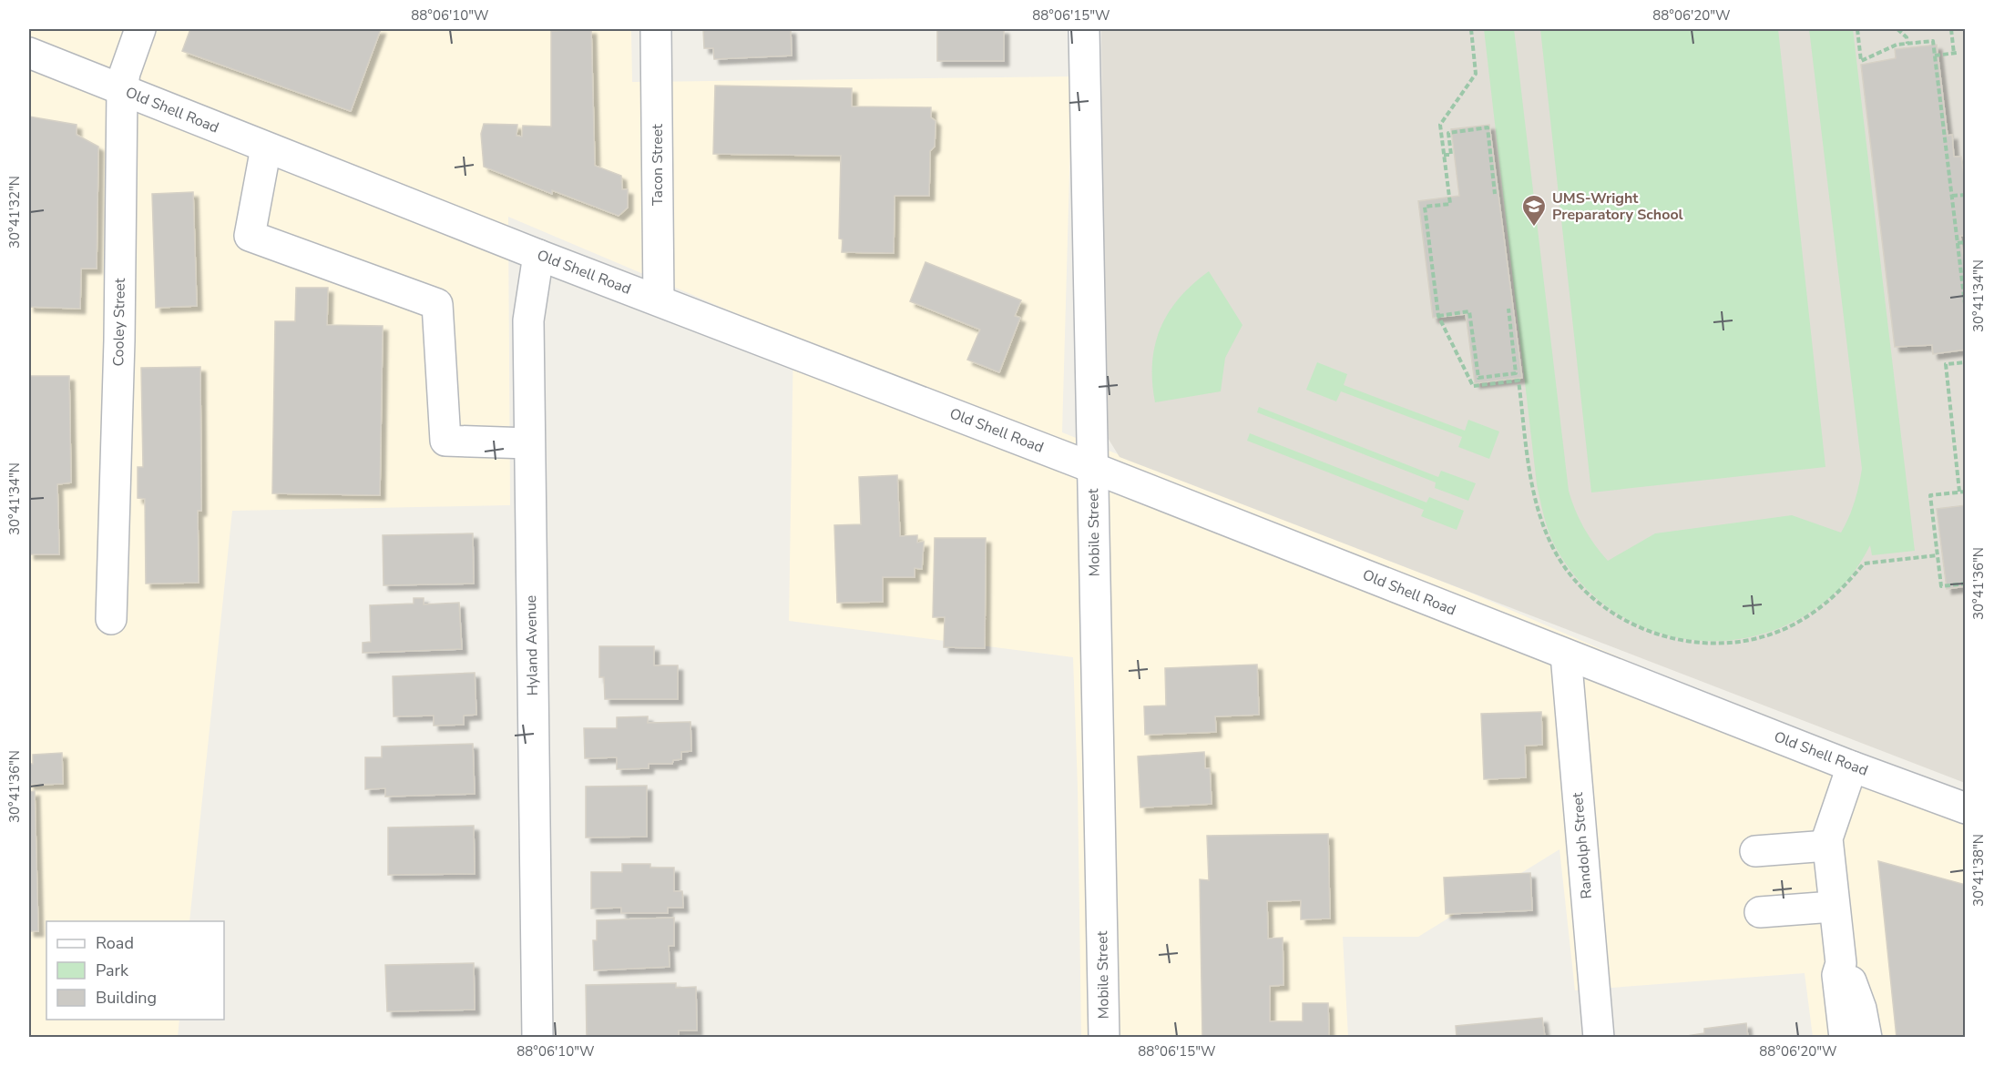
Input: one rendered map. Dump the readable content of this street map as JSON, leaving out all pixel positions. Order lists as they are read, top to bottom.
{
  "streets": {
    "street": [
      "Old Shell Road",
      "Tacon Street",
      "Cooley Street",
      "Mobile Street",
      "Hyland Avenue",
      "Randolph Street"
    ]
  },
  "crossings": [
    ["Old Shell Road", "Tacon Street"],
    ["Old Shell Road", "Cooley Street"],
    ["Old Shell Road", "Mobile Street"],
    ["Old Shell Road", "Hyland Avenue"],
    ["Old Shell Road", "Randolph Street"]
  ],
  "places": {
    "school or university": ["UMS-Wright Preparatory School"]
  },
  "legend": ["Road", "Park", "Building"],
  "coordinates": [
    "88°06'10\"W",
    "88°06'15\"W",
    "88°06'20\"W",
    "30°41'32\"N",
    "30°41'34\"N",
    "30°41'36\"N",
    "30°41'38\"N"
  ]
}
